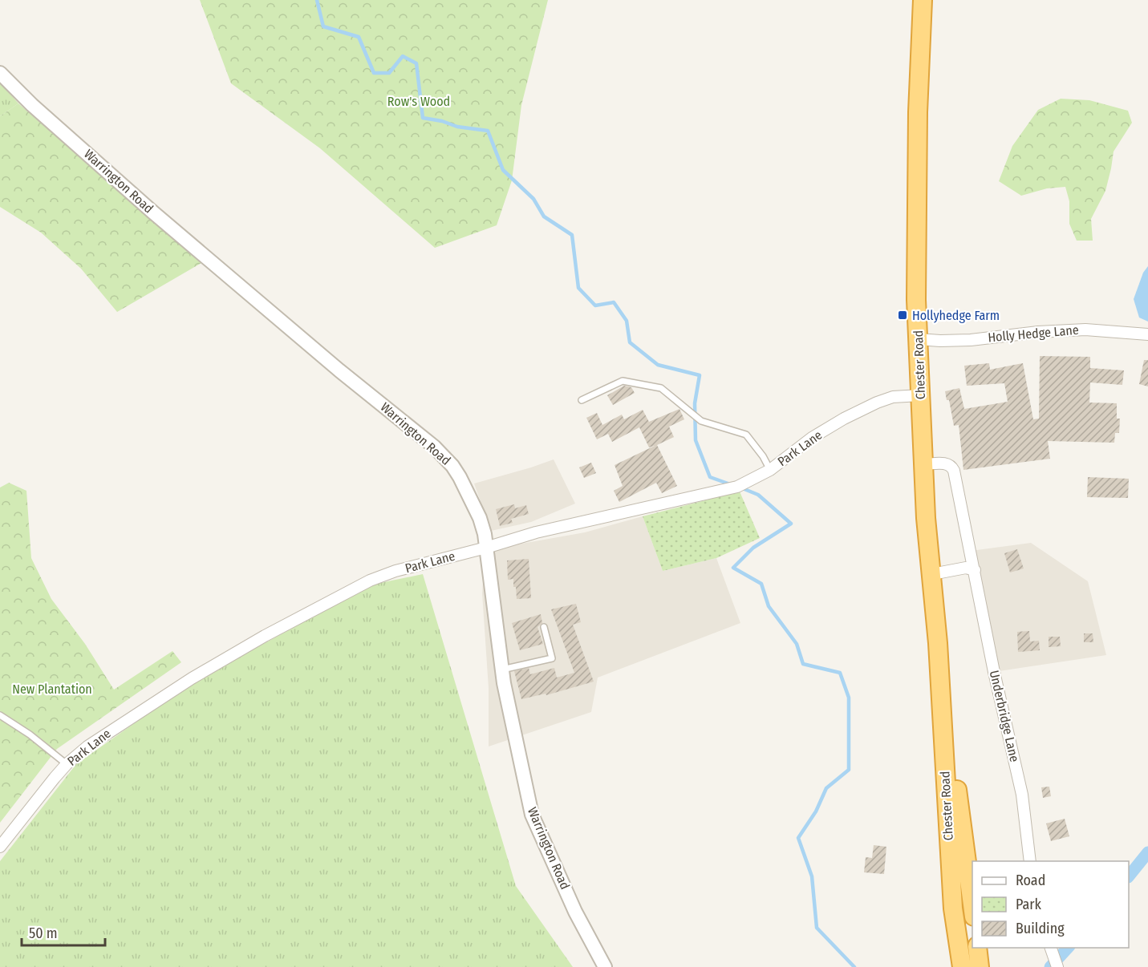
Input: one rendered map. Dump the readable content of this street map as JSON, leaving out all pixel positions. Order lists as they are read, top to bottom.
{
  "streets": {
    "highway": ["Chester Road"],
    "street": [
      "Warrington Road",
      "Holly Hedge Lane",
      "Park Lane",
      "Underbridge Lane"
    ]
  },
  "crossings": [
    ["Warrington Road", "Park Lane"],
    ["Holly Hedge Lane", "Chester Road"],
    ["Chester Road", "Park Lane"],
    ["Chester Road", "Underbridge Lane"]
  ],
  "parks": ["Row's Wood", "New Plantation"],
  "places": {
    "transit": ["Hollyhedge Farm"]
  },
  "legend": ["Road", "Park", "Building"],
  "scale_bar": "50 m"
}
